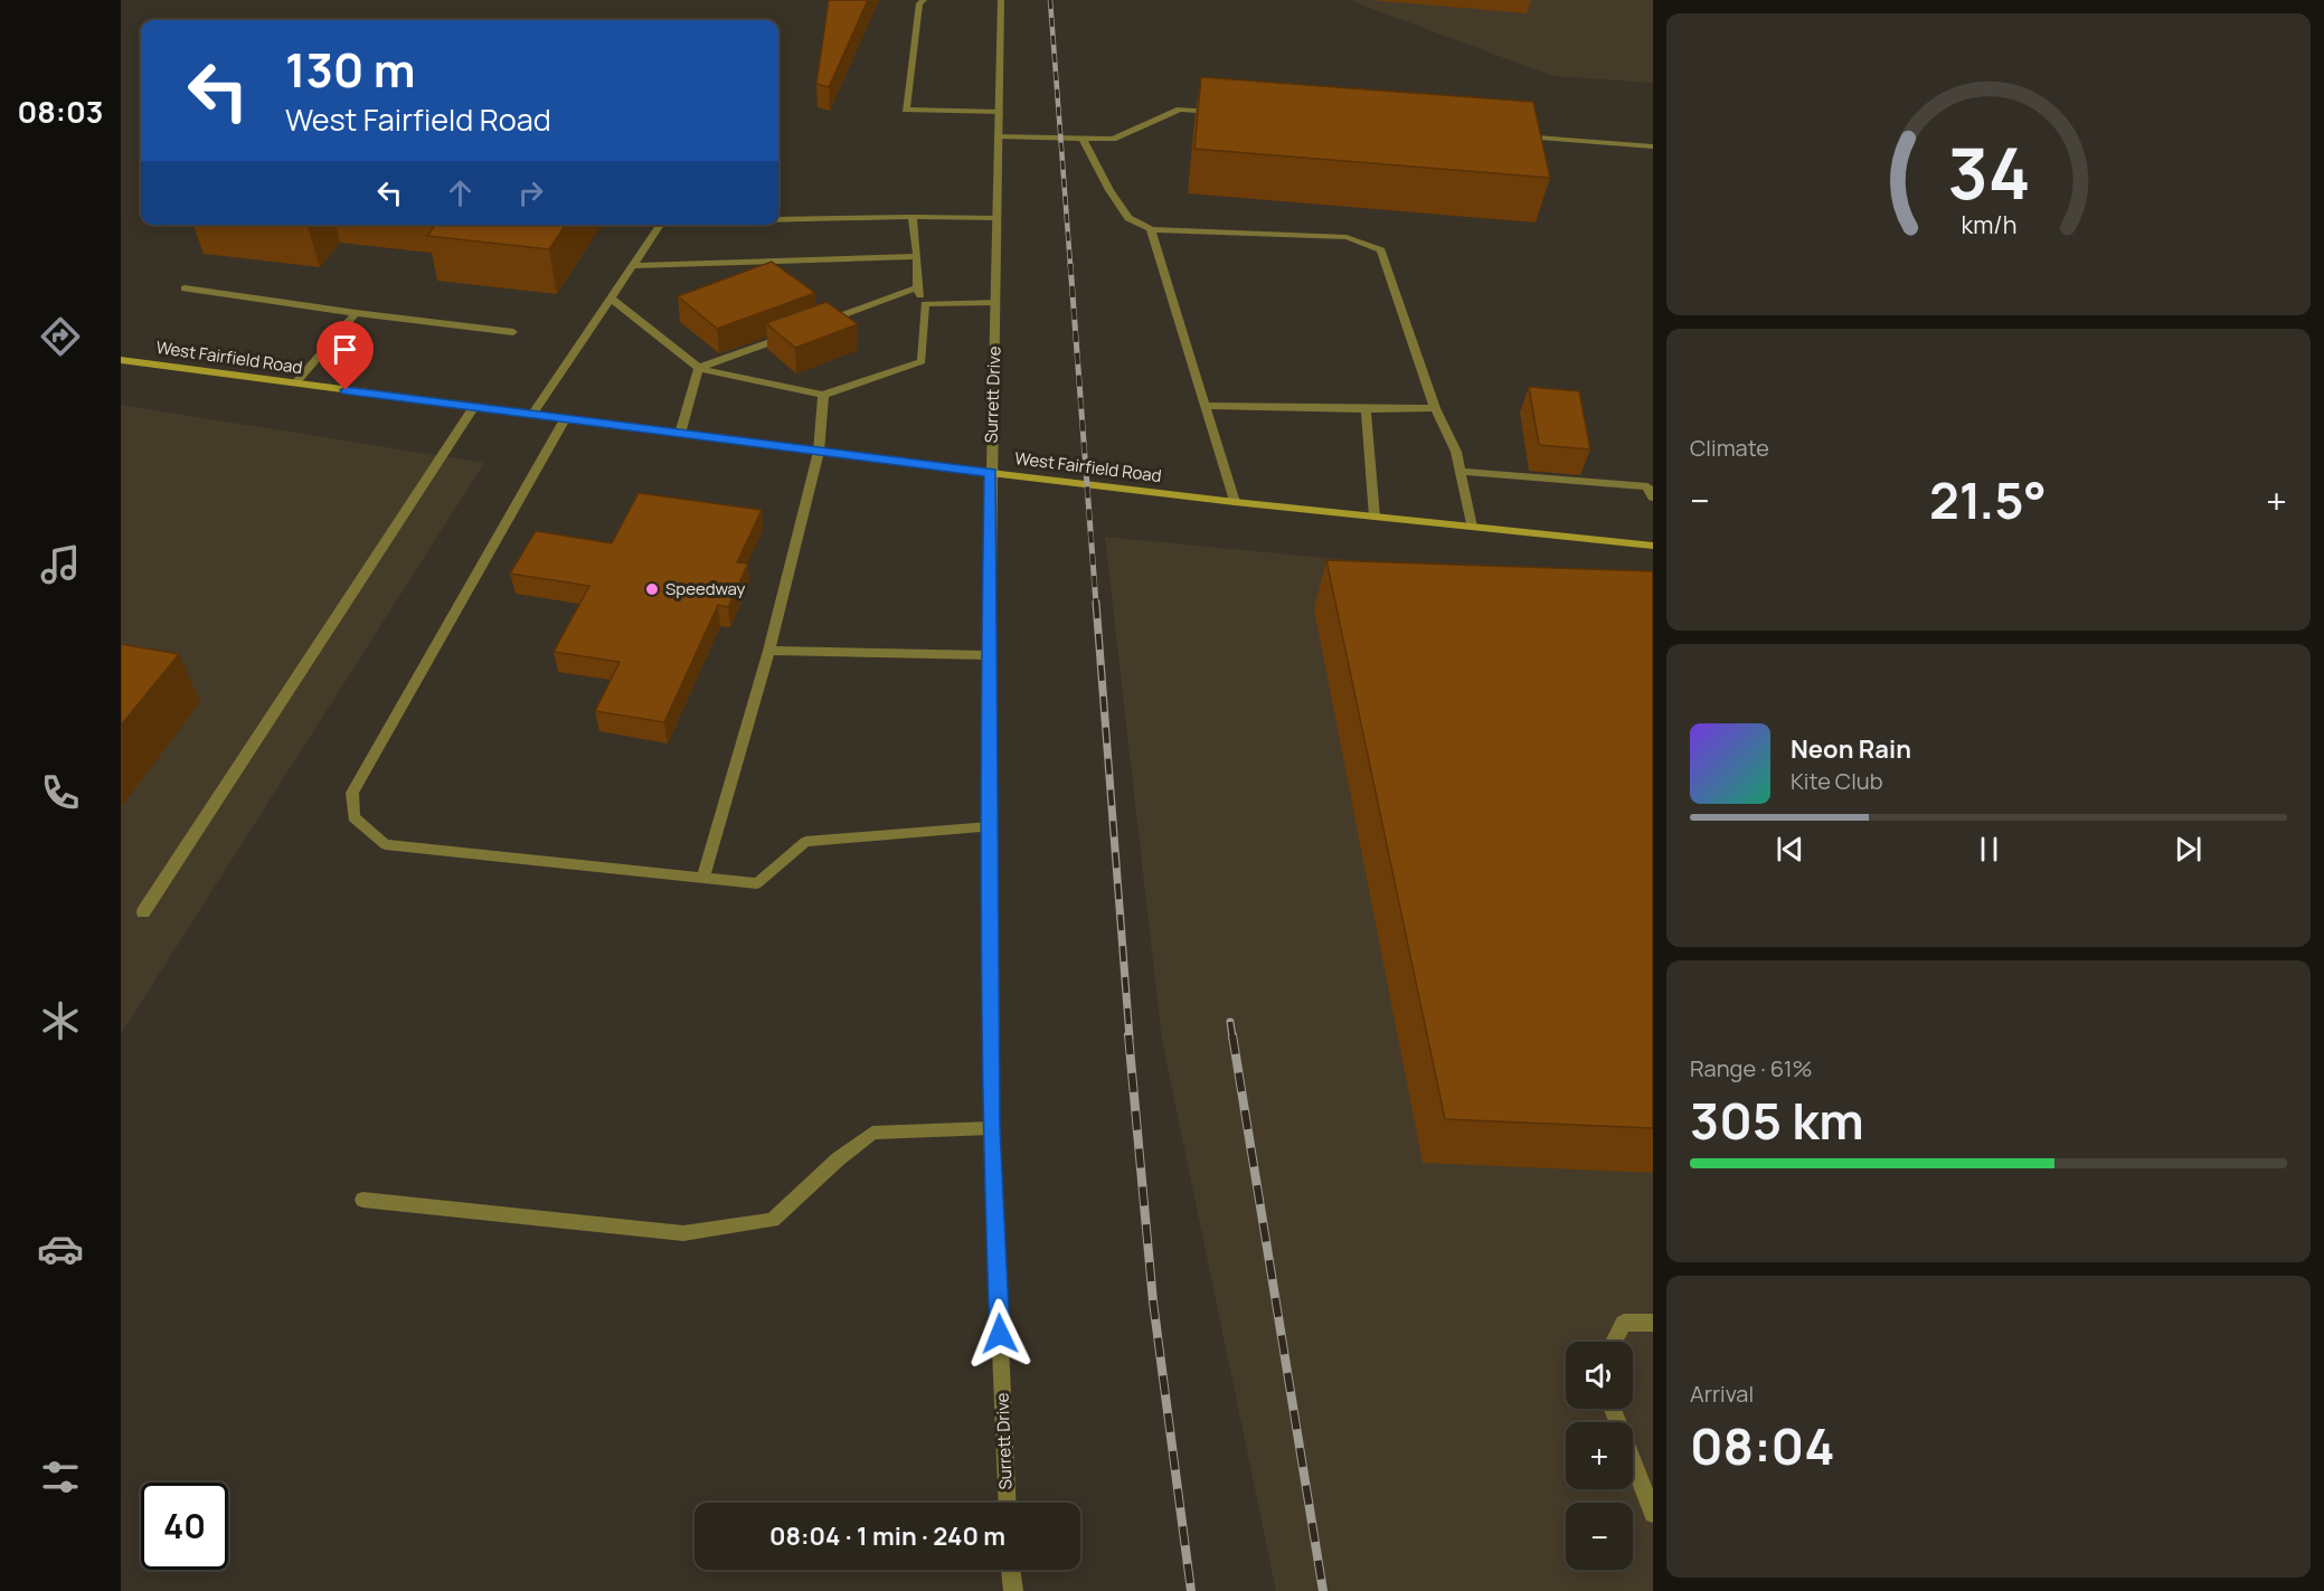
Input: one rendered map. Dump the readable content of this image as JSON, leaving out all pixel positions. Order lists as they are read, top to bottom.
{
  "streets": {
    "main road": ["West Fairfield Road"],
    "street": ["Surrett Drive"]
  },
  "crossings": [
    ["West Fairfield Road", "Surrett Drive"]
  ],
  "places": ["Speedway"],
  "page": {
    "tabs": "08:03",
    "turn": ["130 m", "West Fairfield Road"],
    "tile": [
      "Climate",
      ["Range · 61%", "305 km"],
      ["Arrival", "08:04"]
    ],
    "heat": ["−", "21.5°", "+"],
    "song": ["Neon Rain", "Kite Club"],
    "map_buttons": ["+", "−"],
    "limit": "40",
    "trip": "08:04 · 1 min · 240 m",
    "gauge": ["34", "km/h"]
  }
}
